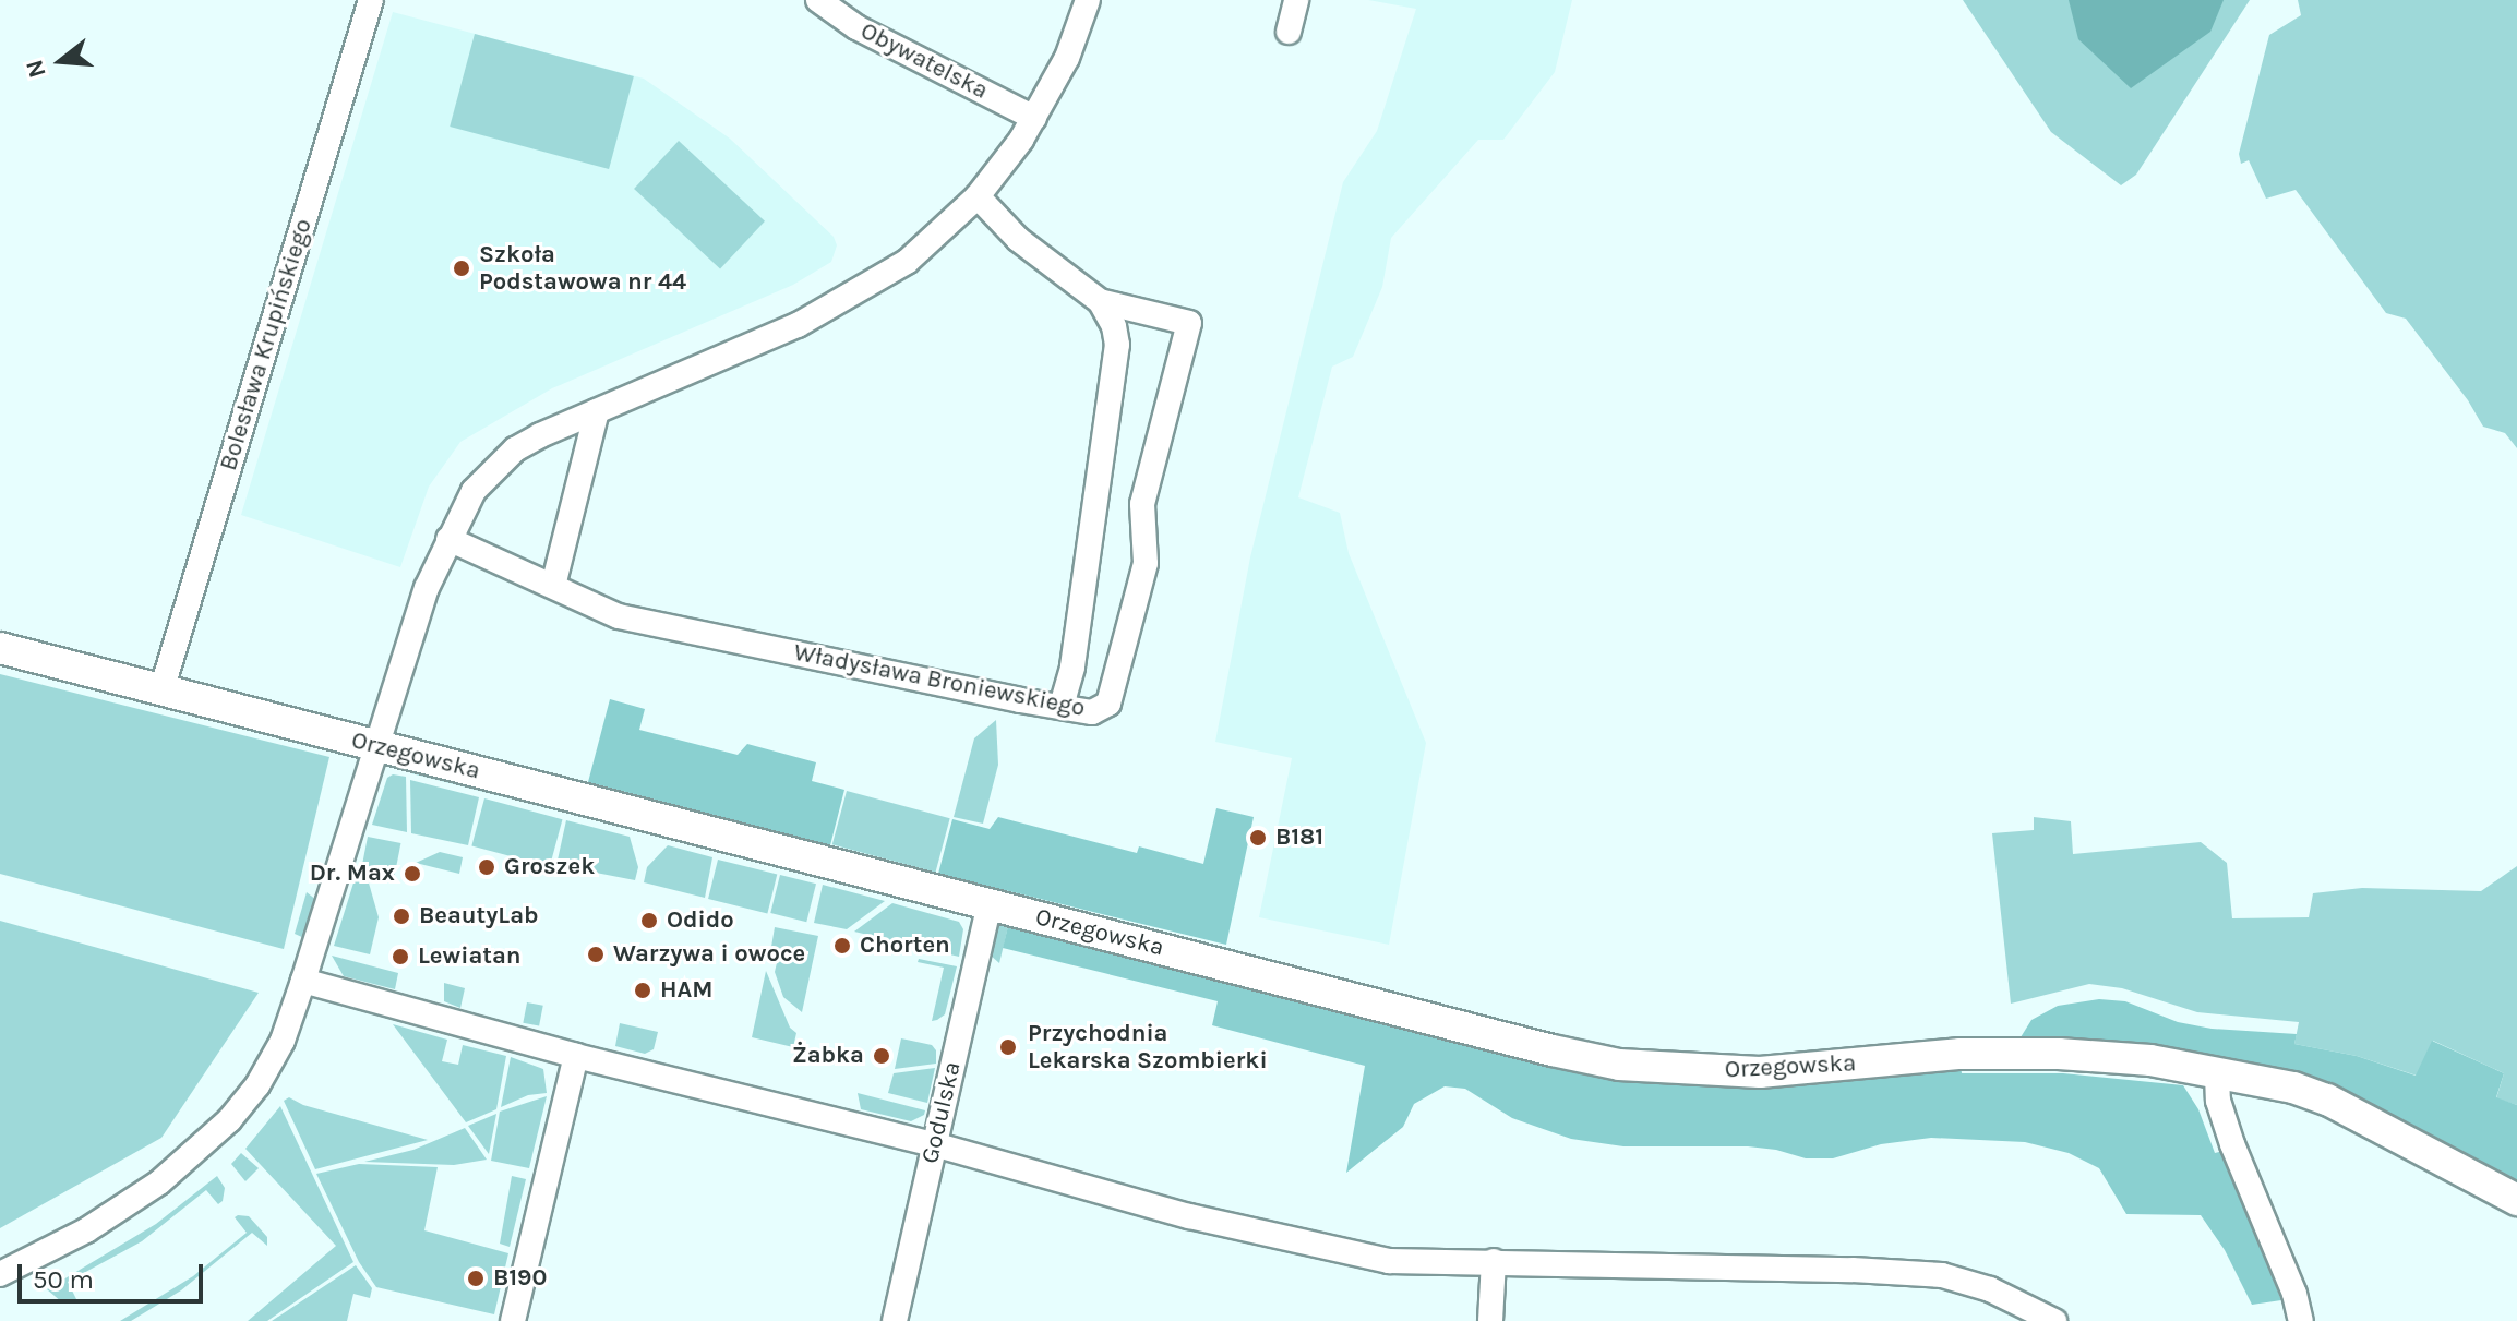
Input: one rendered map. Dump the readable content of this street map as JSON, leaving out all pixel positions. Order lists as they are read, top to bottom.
{
  "streets": {
    "street": [
      "Obywatelska",
      "Bolesława Krupińskiego",
      "Władysława Broniewskiego",
      "Orzegowska",
      "Godulska"
    ]
  },
  "crossings": [
    ["Bolesława Krupińskiego", "Orzegowska"],
    ["Orzegowska", "Godulska"]
  ],
  "places": [
    "Szkoła Podstawowa nr 44",
    "B181",
    "Groszek",
    "Dr. Max",
    "BeautyLab",
    "Odido",
    "Chorten",
    "Warzywa i owoce",
    "Lewiatan",
    "HAM",
    "Przychodnia Lekarska Szombierki",
    "Żabka",
    "B190"
  ],
  "scale_bar": "50 m",
  "north": "left"
}
